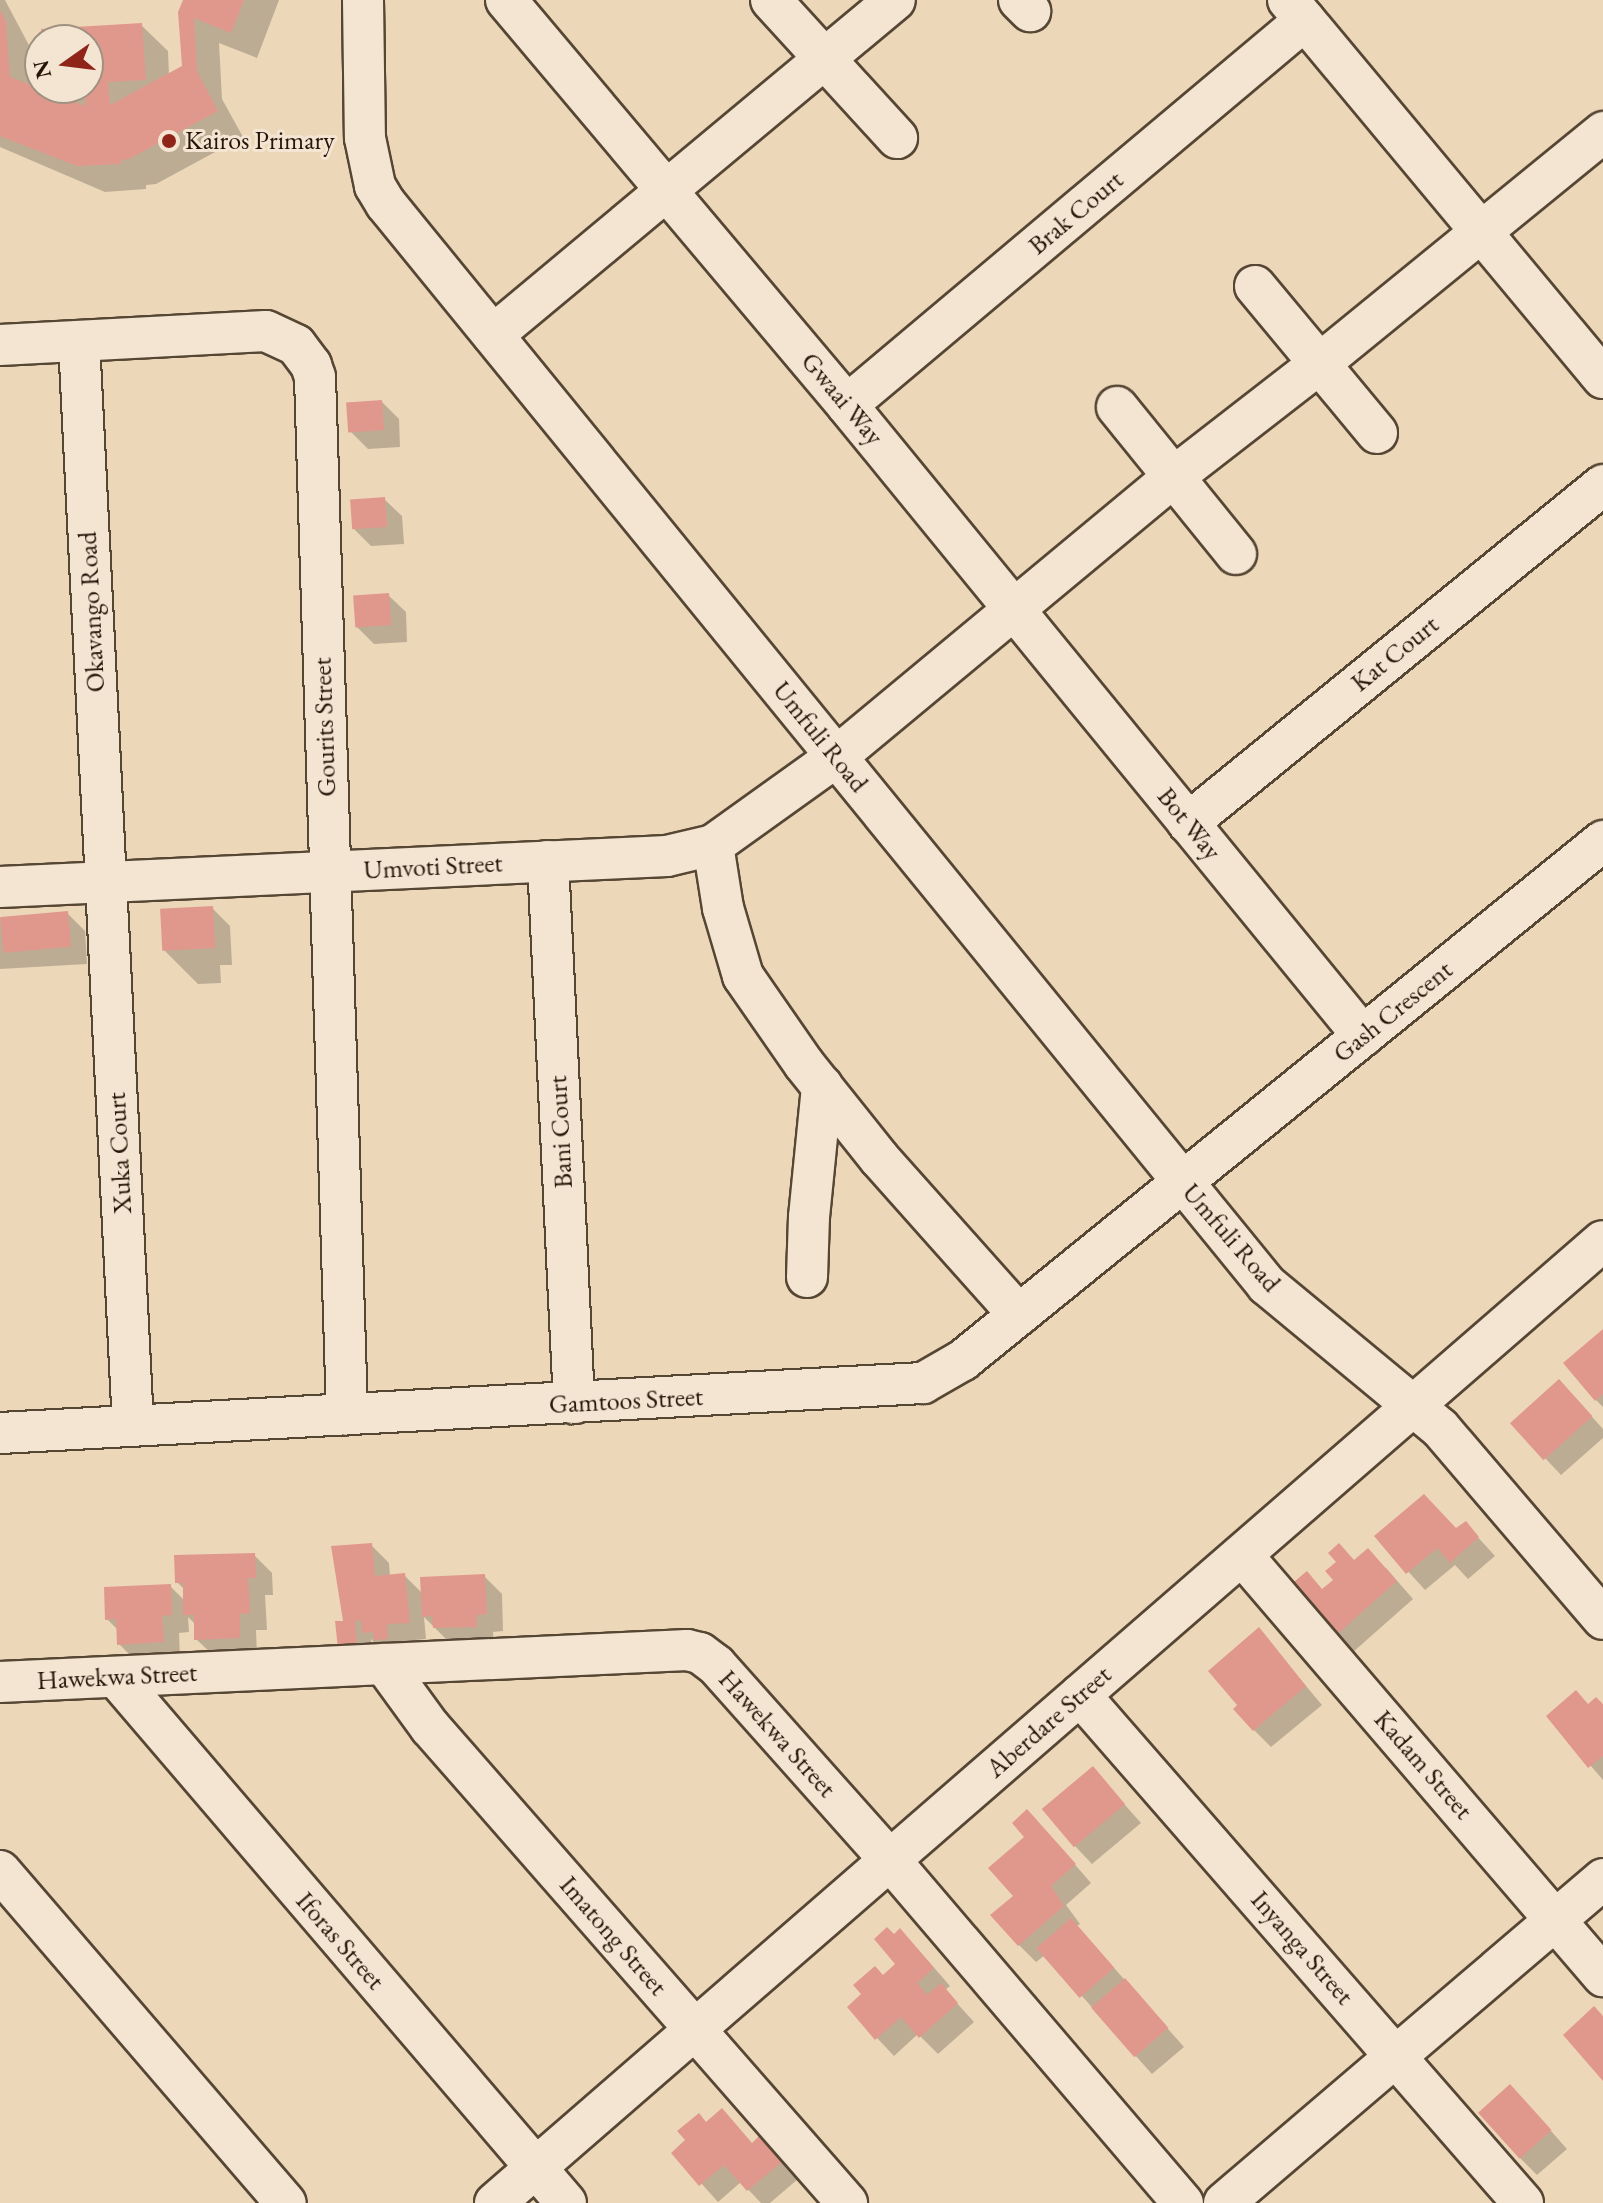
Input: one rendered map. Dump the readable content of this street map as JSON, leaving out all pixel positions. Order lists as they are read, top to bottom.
{
  "streets": {
    "street": [
      "Brak Court",
      "Gwaai Way",
      "Okavango Road",
      "Kat Court",
      "Gourits Street",
      "Umfuli Road",
      "Bot Way",
      "Umvoti Street",
      "Gash Crescent",
      "Bani Court",
      "Xuka Court",
      "Gamtoos Street",
      "Hawekwa Street",
      "Aberdare Street",
      "Kadam Street",
      "Imatong Street",
      "Iforas Street",
      "Inyanga Street"
    ]
  },
  "crossings": [
    ["Brak Court", "Gwaai Way"],
    ["Gwaai Way", "Bot Way"],
    ["Okavango Road", "Gourits Street"],
    ["Okavango Road", "Umvoti Street"],
    ["Okavango Road", "Xuka Court"],
    ["Kat Court", "Bot Way"],
    ["Gourits Street", "Umvoti Street"],
    ["Gourits Street", "Gamtoos Street"],
    ["Umfuli Road", "Umvoti Street"],
    ["Umfuli Road", "Gash Crescent"],
    ["Umfuli Road", "Gamtoos Street"],
    ["Umfuli Road", "Aberdare Street"],
    ["Bot Way", "Gash Crescent"],
    ["Umvoti Street", "Bani Court"],
    ["Umvoti Street", "Xuka Court"],
    ["Gash Crescent", "Gamtoos Street"],
    ["Bani Court", "Gamtoos Street"],
    ["Xuka Court", "Gamtoos Street"],
    ["Hawekwa Street", "Aberdare Street"],
    ["Hawekwa Street", "Imatong Street"],
    ["Hawekwa Street", "Iforas Street"],
    ["Aberdare Street", "Kadam Street"],
    ["Aberdare Street", "Imatong Street"],
    ["Aberdare Street", "Iforas Street"],
    ["Aberdare Street", "Inyanga Street"]
  ],
  "places": ["Kairos Primary"],
  "north": "left"
}
